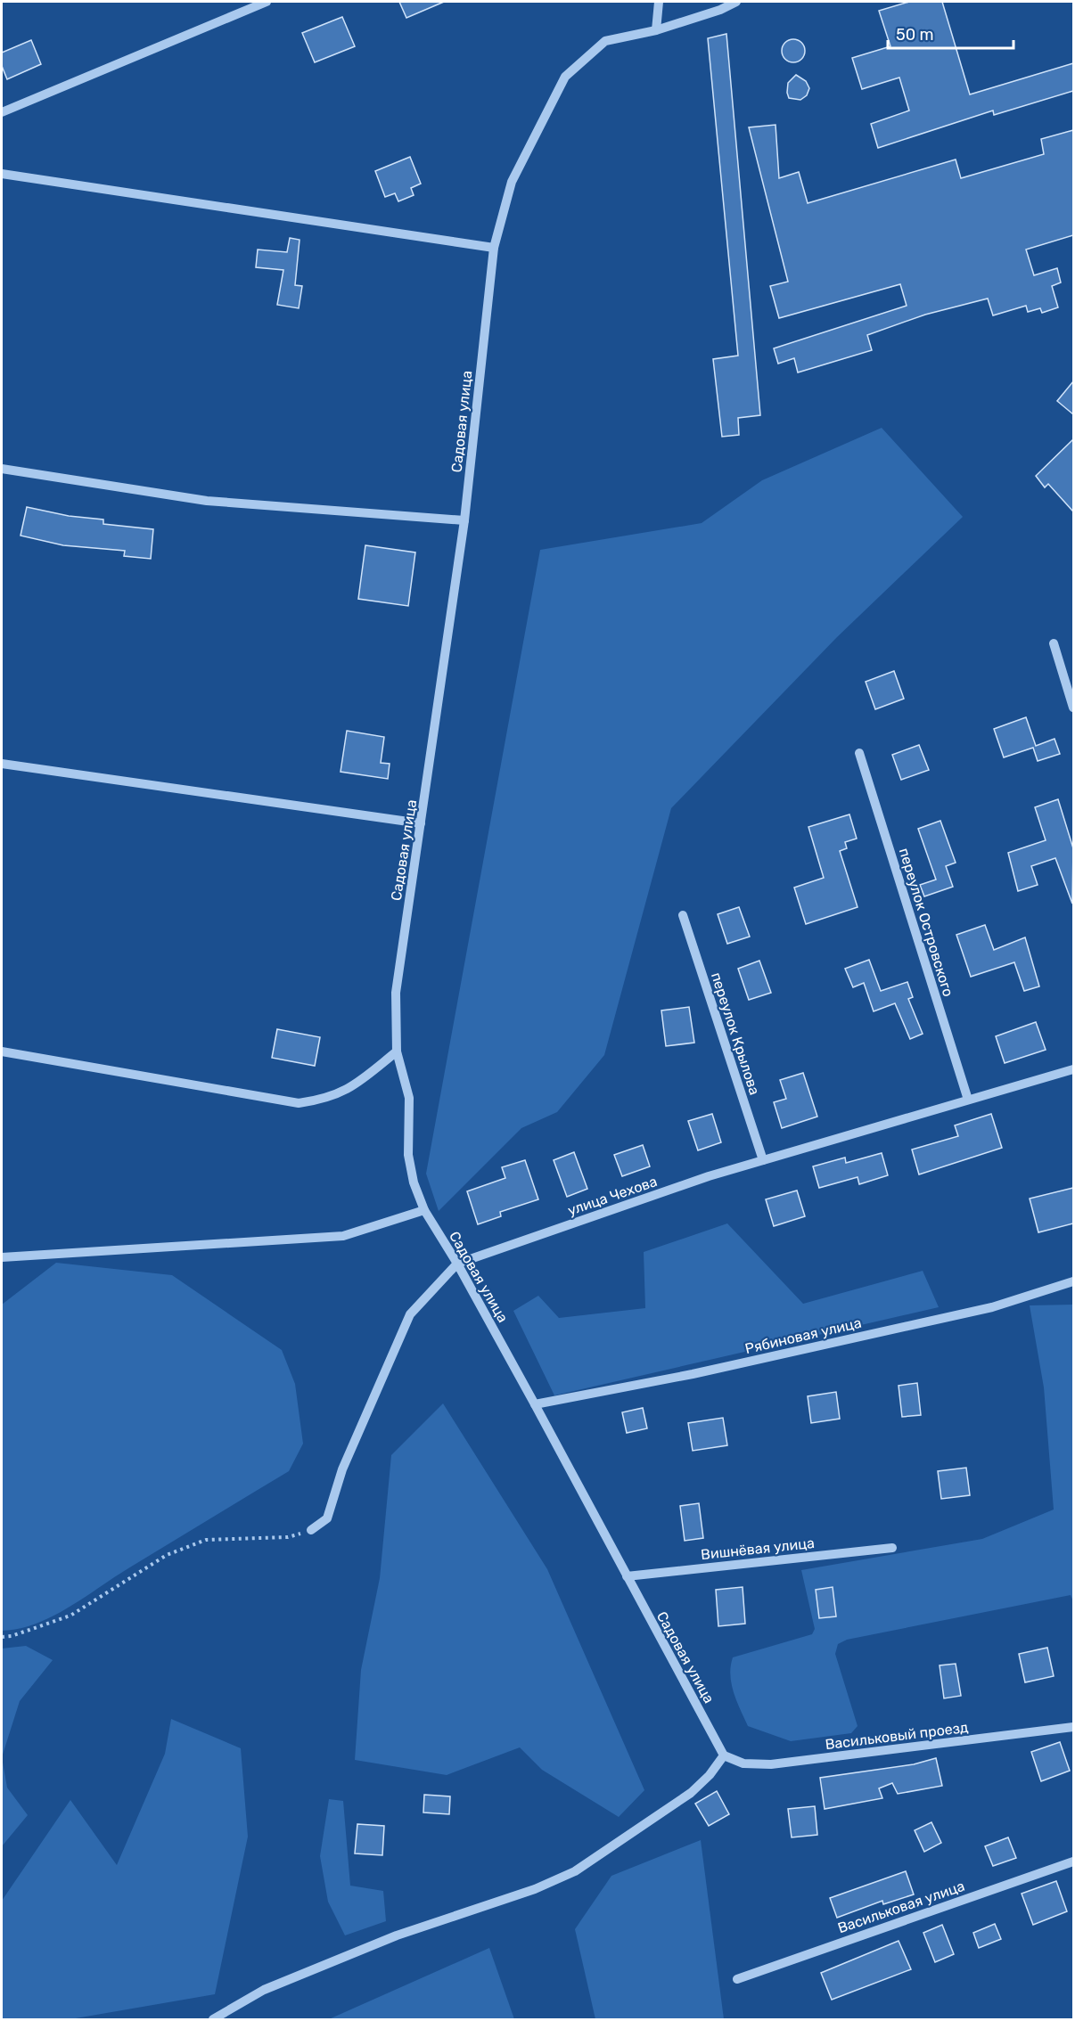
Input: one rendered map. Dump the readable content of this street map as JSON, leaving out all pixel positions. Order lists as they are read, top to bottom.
{
  "streets": {
    "street": [
      "Садовая улица",
      "переулок Островского",
      "переулок Крылова",
      "улица Чехова",
      "Рябиновая улица",
      "Вишнёвая улица",
      "Васильковый проезд",
      "Васильковая улица"
    ]
  },
  "crossings": [
    ["Садовая улица", "улица Чехова"],
    ["Садовая улица", "Рябиновая улица"],
    ["Садовая улица", "Вишнёвая улица"],
    ["Садовая улица", "Васильковый проезд"],
    ["переулок Островского", "улица Чехова"],
    ["переулок Крылова", "улица Чехова"]
  ],
  "scale_bar": "50 m"
}
